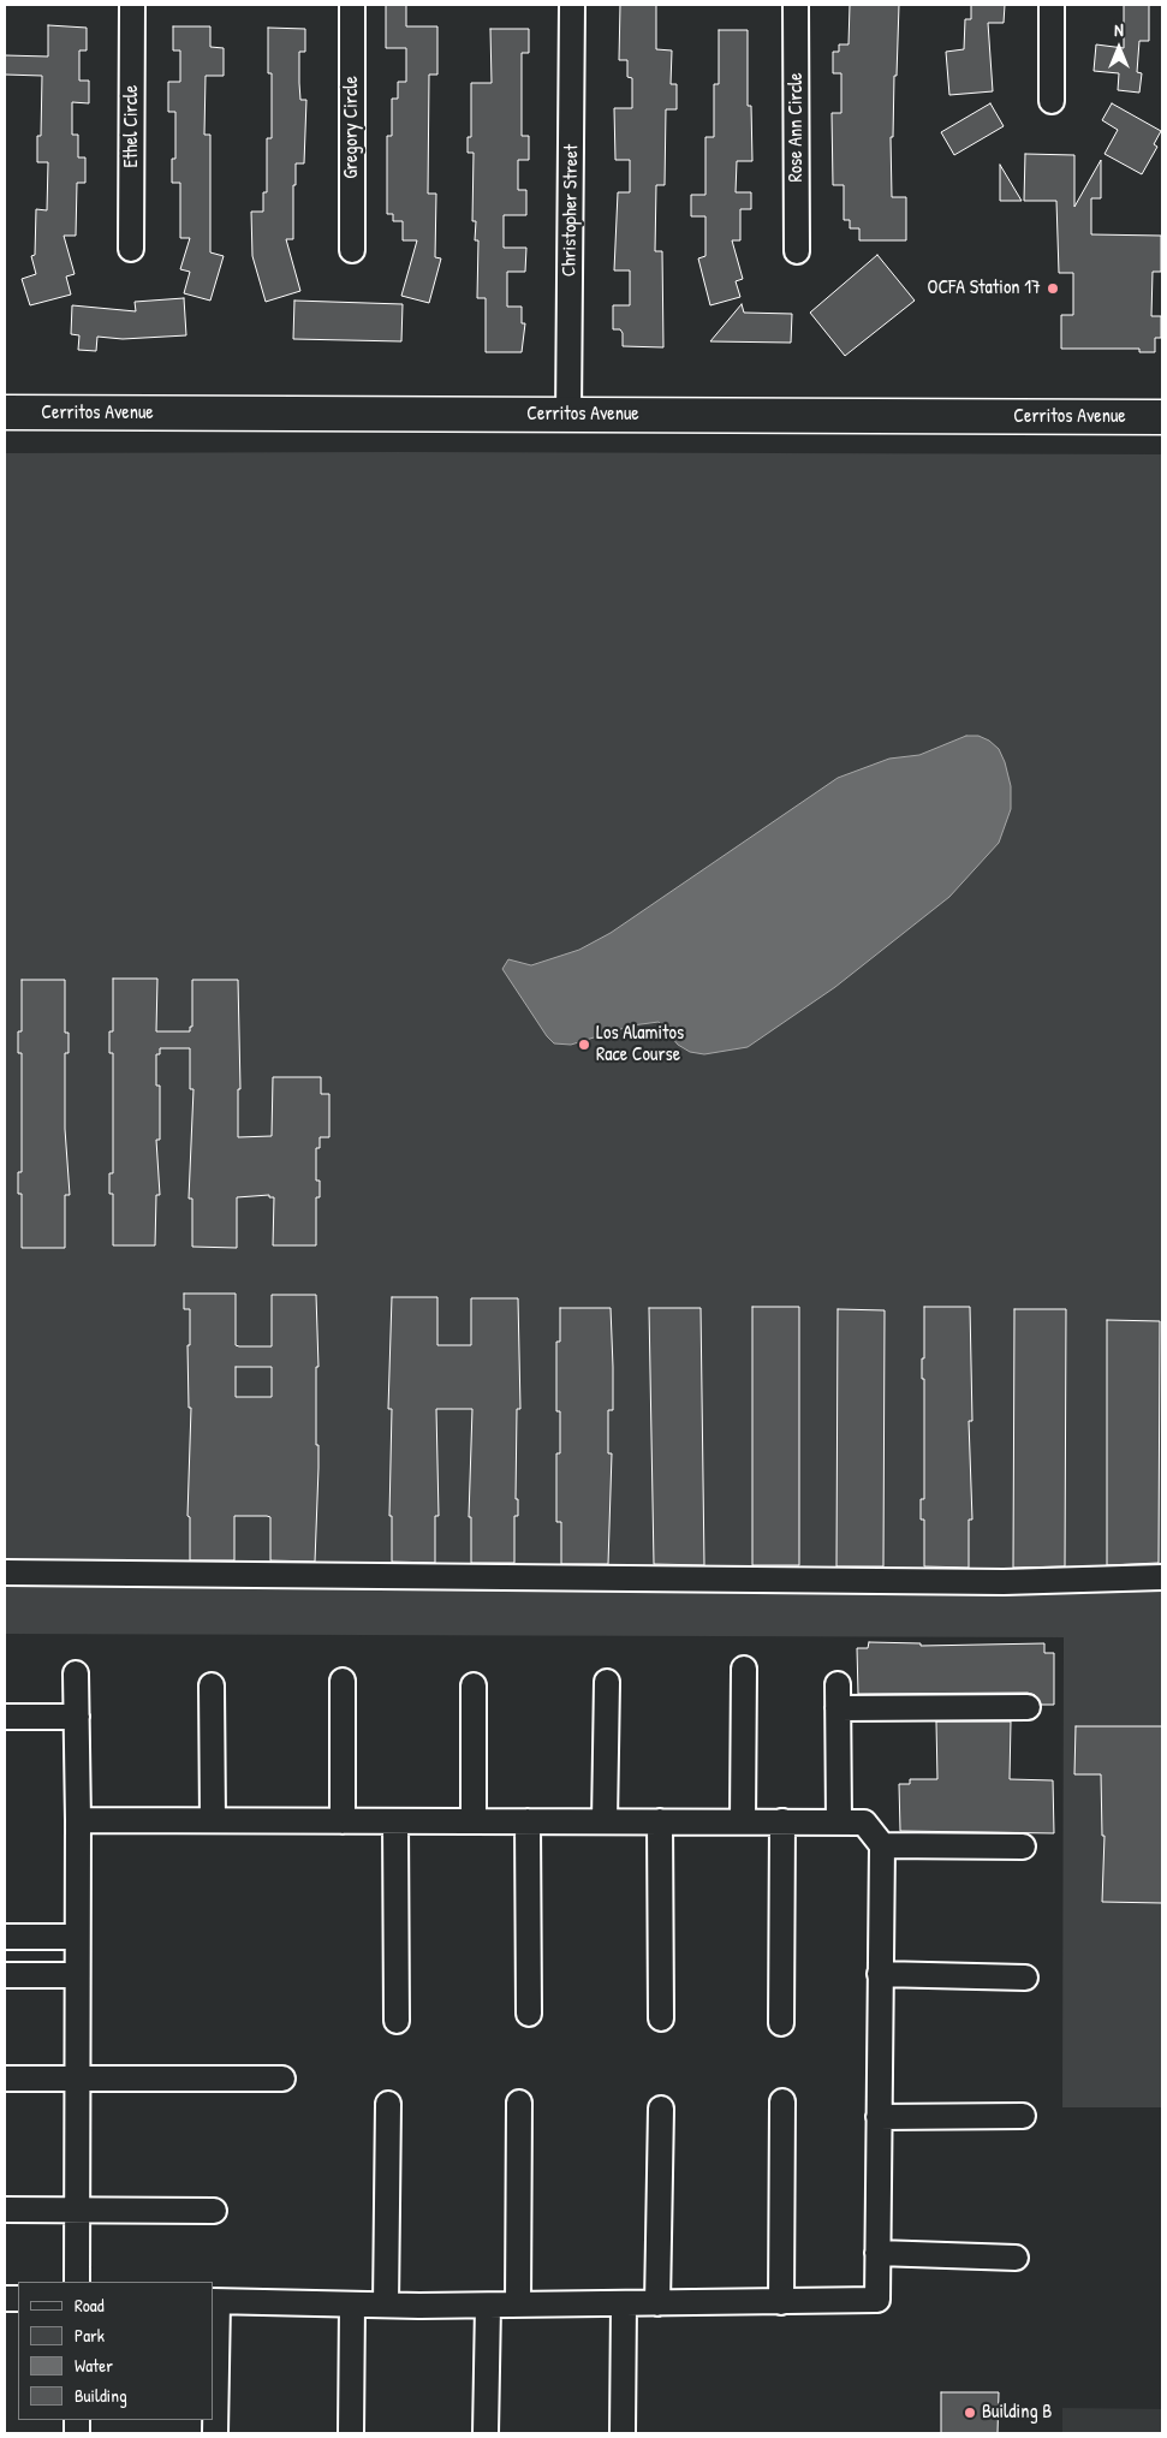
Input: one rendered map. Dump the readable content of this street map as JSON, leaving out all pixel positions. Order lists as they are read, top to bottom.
{
  "streets": {
    "main road": ["Cerritos Avenue"],
    "street": [
      "Ethel Circle",
      "Gregory Circle",
      "Rose Ann Circle",
      "Christopher Street"
    ]
  },
  "crossings": [
    ["Christopher Street", "Cerritos Avenue"]
  ],
  "places": ["OCFA Station 17", "Los Alamitos Race Course", "Building B"],
  "legend": [
    "Road",
    "Park",
    "Water",
    "Building"
  ],
  "north": "top"
}
